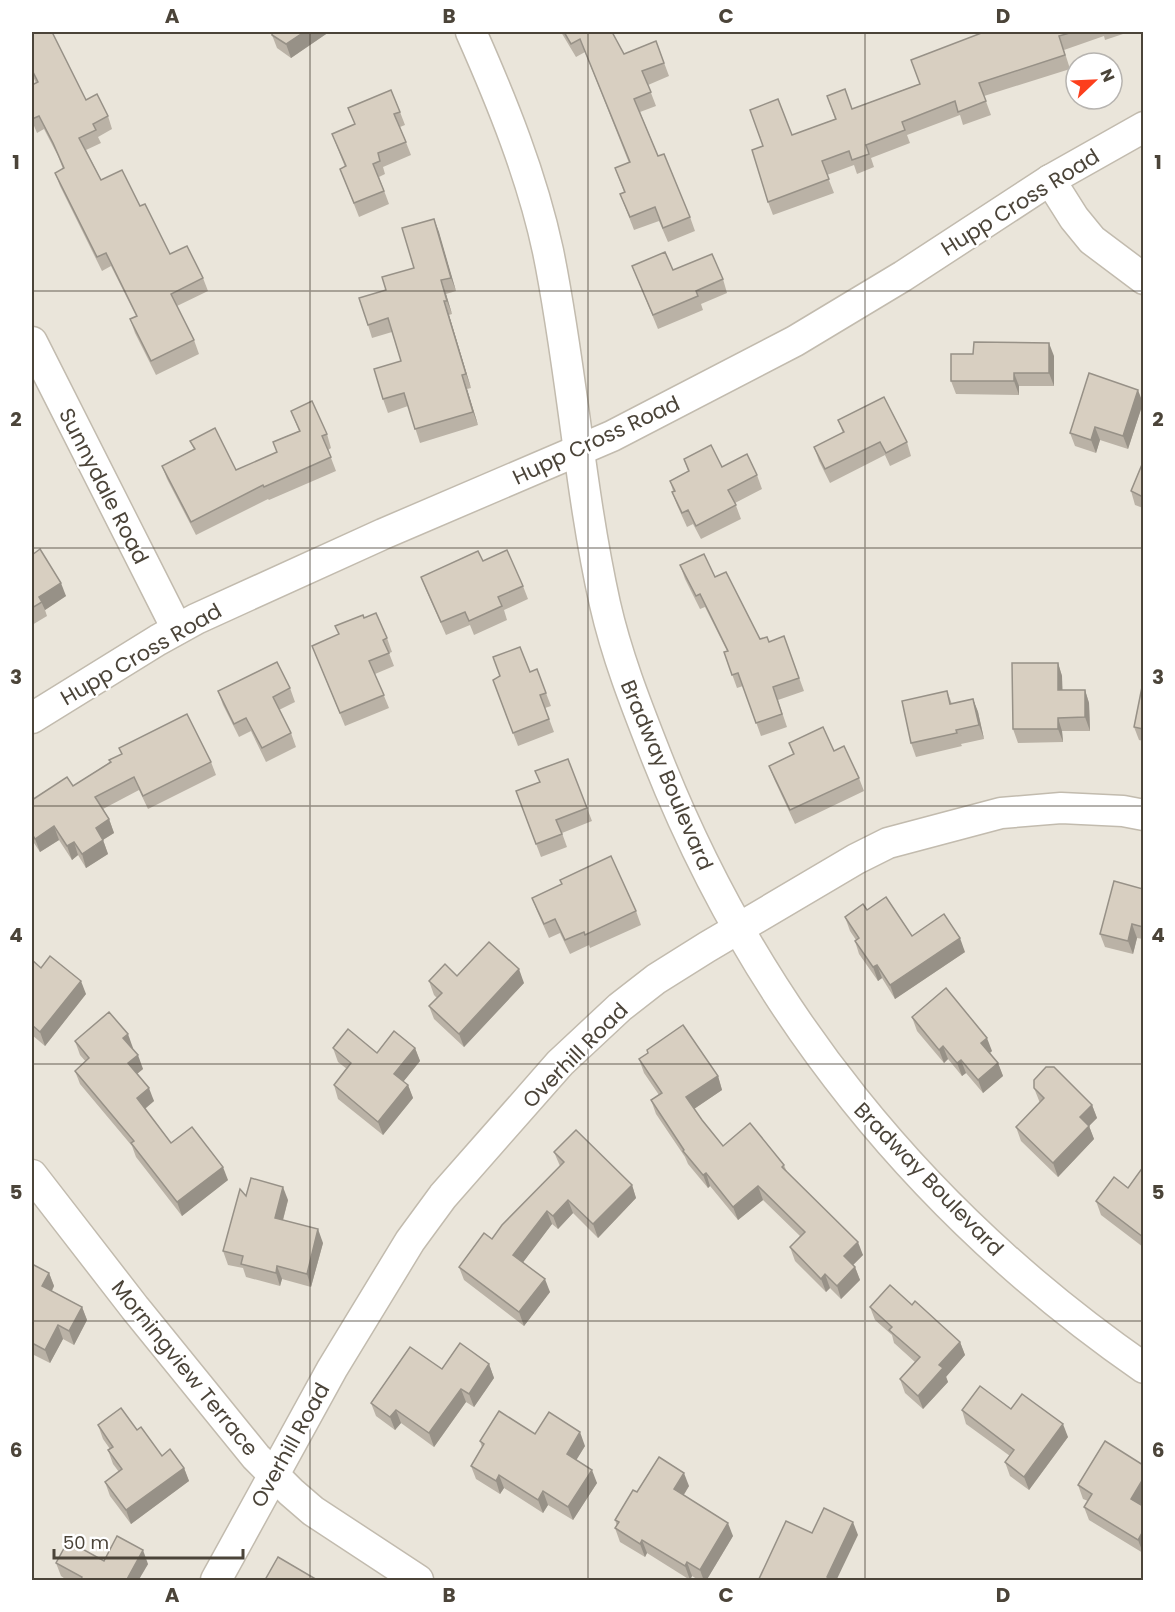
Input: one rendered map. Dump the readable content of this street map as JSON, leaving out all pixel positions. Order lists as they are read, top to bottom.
{
  "streets": {
    "street": [
      "Hupp Cross Road",
      "Sunnydale Road",
      "Bradway Boulevard",
      "Overhill Road",
      "Morningview Terrace"
    ]
  },
  "crossings": [
    ["Hupp Cross Road", "Sunnydale Road"],
    ["Hupp Cross Road", "Bradway Boulevard"],
    ["Bradway Boulevard", "Overhill Road"],
    ["Overhill Road", "Morningview Terrace"]
  ],
  "scale_bar": "50 m",
  "north": "top right",
  "grid": {
    "columns": [
      "A",
      "B",
      "C",
      "D"
    ],
    "rows": [
      "1",
      "2",
      "3",
      "4",
      "5",
      "6"
    ]
  }
}
